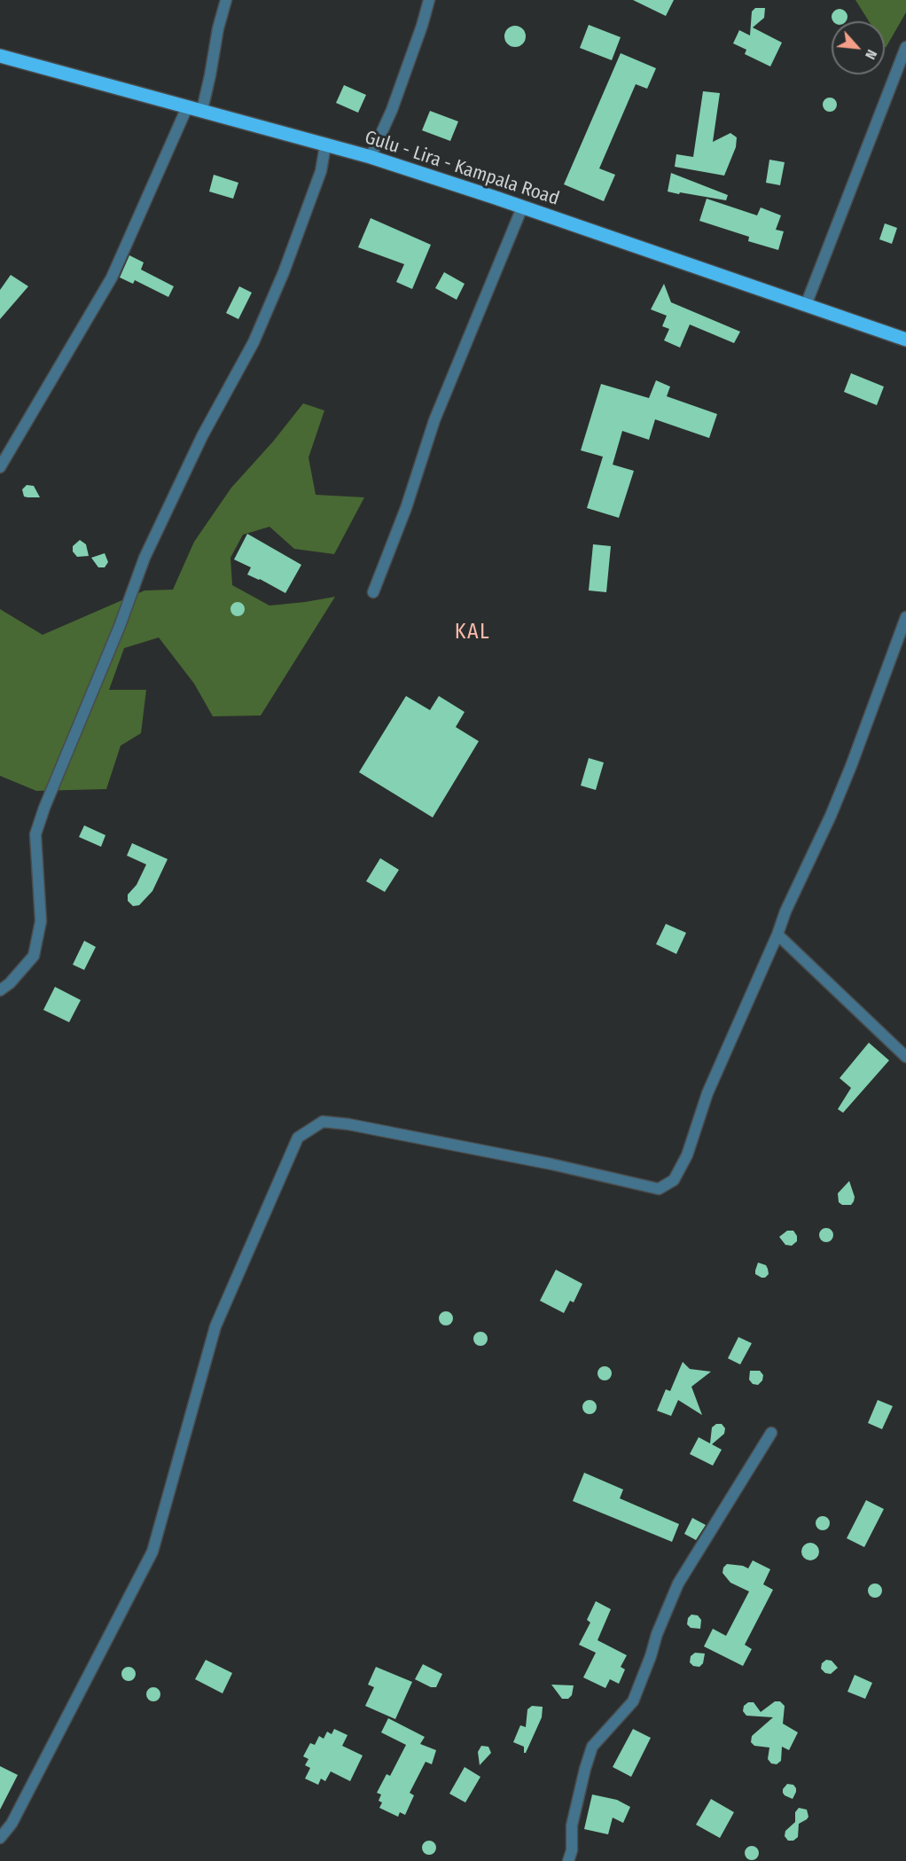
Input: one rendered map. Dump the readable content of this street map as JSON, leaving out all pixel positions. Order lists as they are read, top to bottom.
{
  "streets": {
    "main road": ["Gulu - Lira - Kampala Road"]
  },
  "districts": ["KAL"],
  "north": "bottom right"
}
